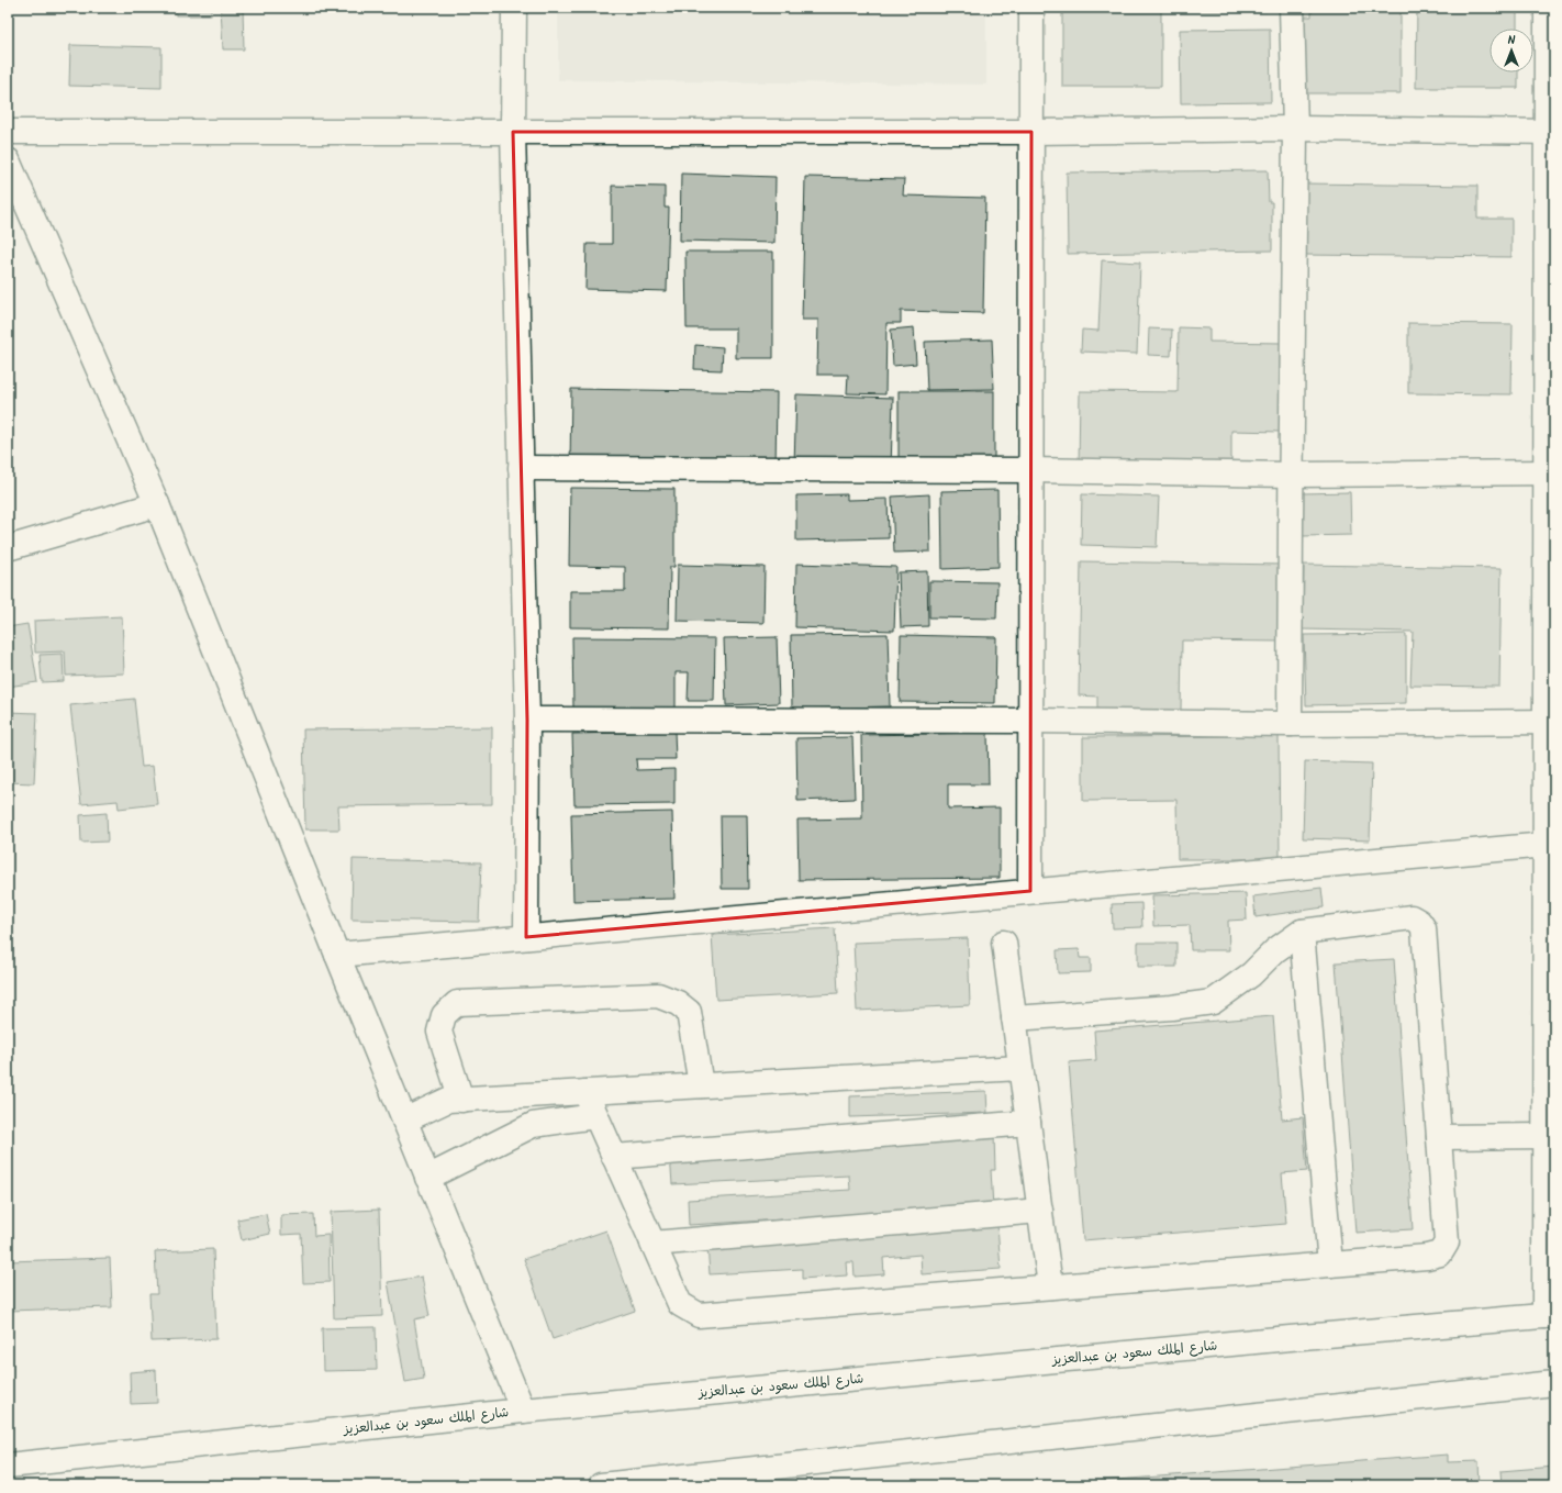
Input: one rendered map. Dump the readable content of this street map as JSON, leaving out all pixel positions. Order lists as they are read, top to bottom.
{
  "streets": {
    "street": ["شارع الملك سعود بن عبدالعزيز"]
  },
  "north": "top"
}
